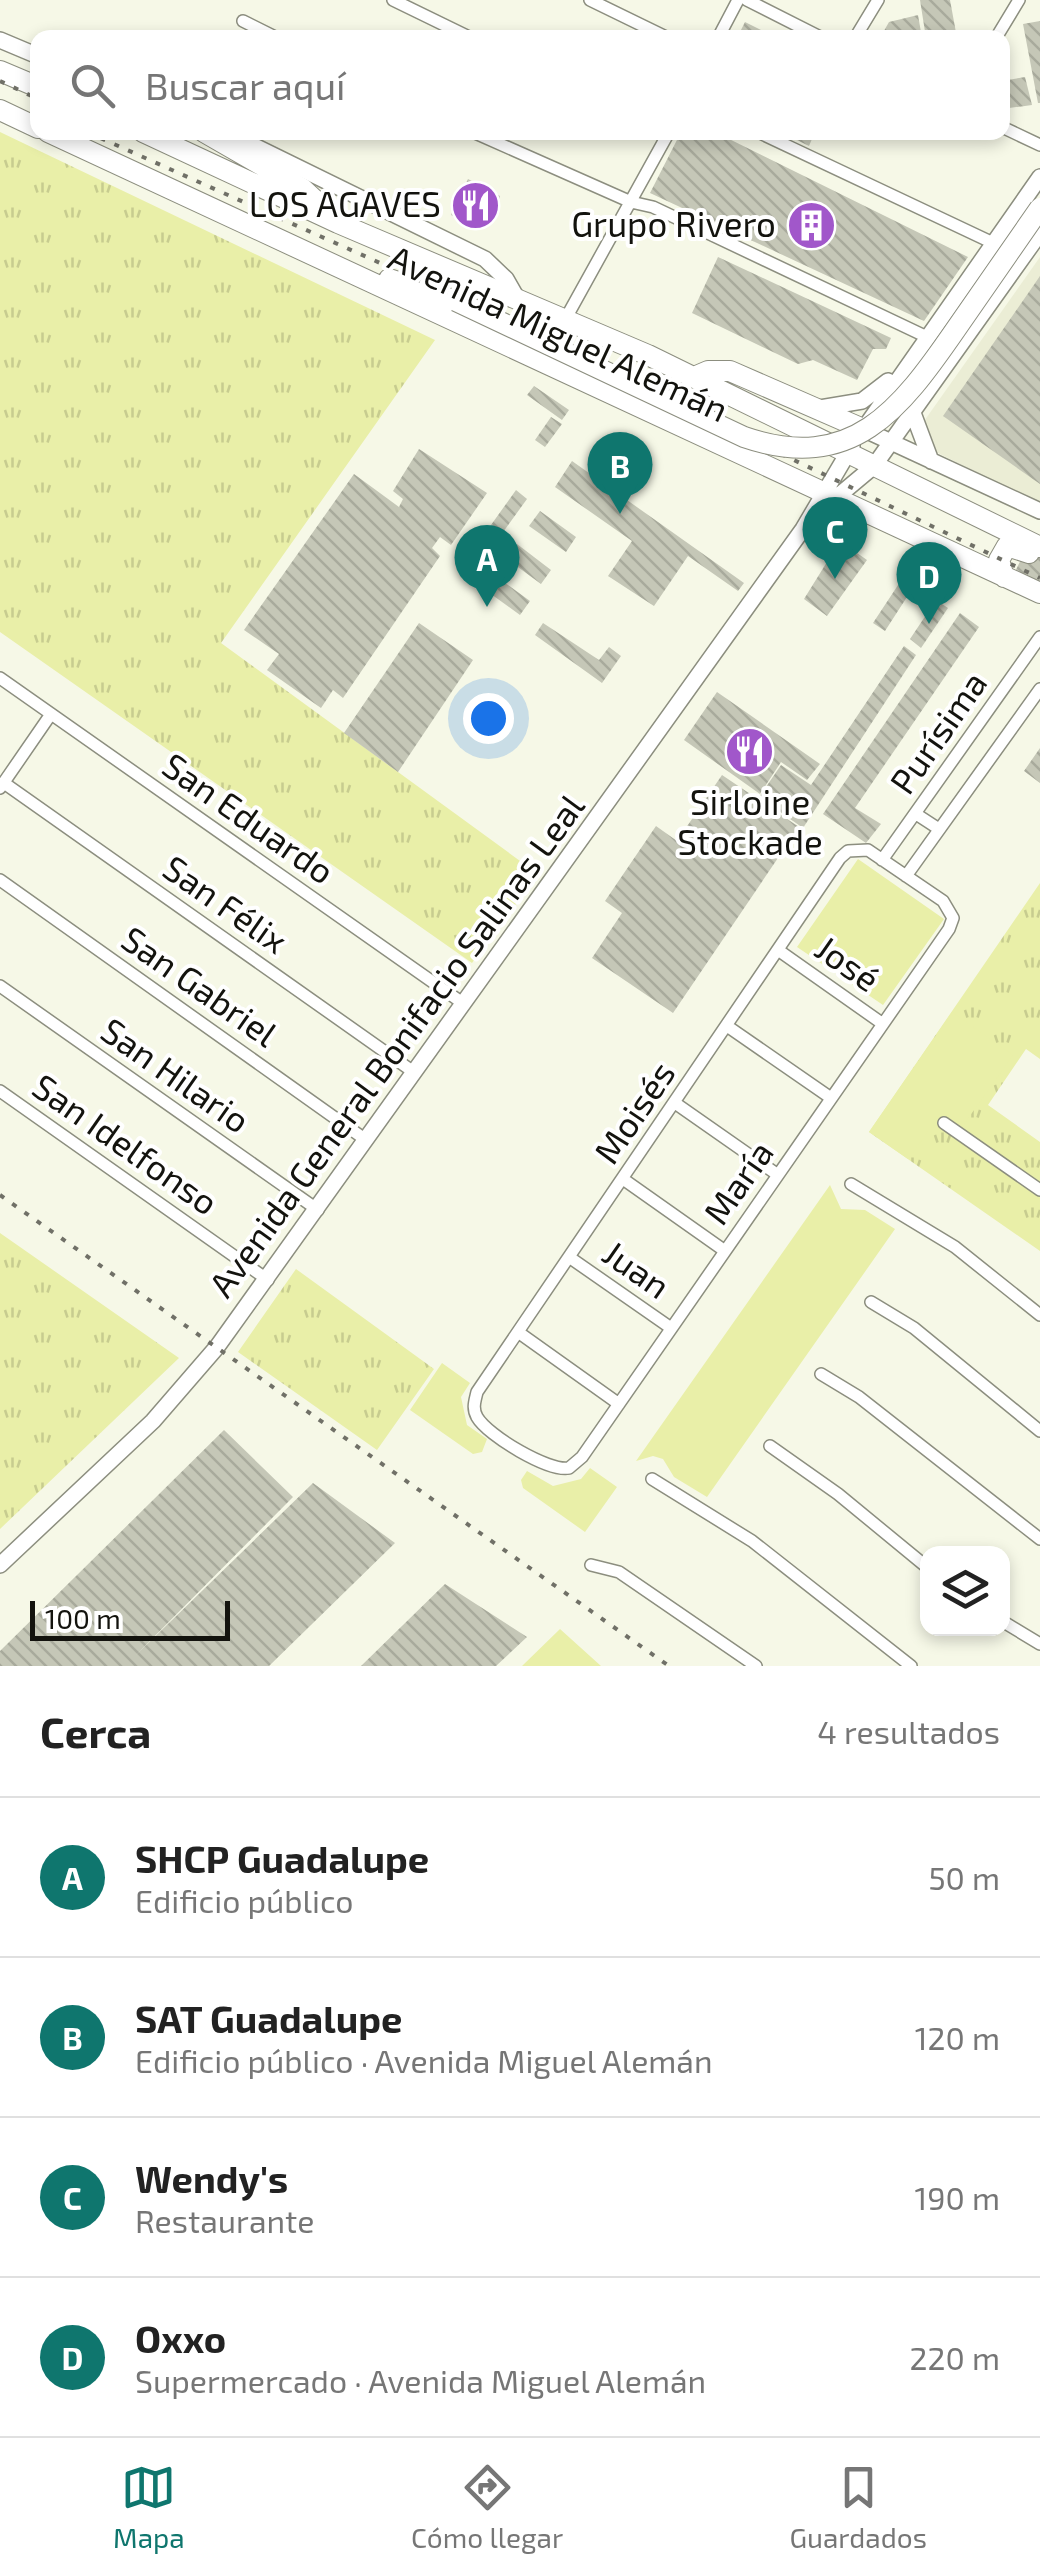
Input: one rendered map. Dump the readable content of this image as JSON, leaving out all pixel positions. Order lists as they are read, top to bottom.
{
  "streets": {
    "highway": ["Avenida Miguel Alemán"],
    "street": [
      "Purísima",
      "San Eduardo",
      "San Félix",
      "José",
      "San Gabriel",
      "Avenida General Bonifacio Salinas Leal",
      "San Hilario",
      "Moisés",
      "San Idelfonso",
      "María",
      "Juan"
    ]
  },
  "crossings": [
    ["Avenida Miguel Alemán", "Avenida General Bonifacio Salinas Leal"],
    ["Purísima", "Moisés"],
    ["Purísima", "María"],
    ["San Eduardo", "Avenida General Bonifacio Salinas Leal"],
    ["San Félix", "Avenida General Bonifacio Salinas Leal"],
    ["José", "Moisés"],
    ["José", "María"],
    ["San Gabriel", "Avenida General Bonifacio Salinas Leal"],
    ["Avenida General Bonifacio Salinas Leal", "San Hilario"],
    ["Avenida General Bonifacio Salinas Leal", "San Idelfonso"],
    ["Moisés", "María"],
    ["Moisés", "Juan"],
    ["María", "Juan"]
  ],
  "places": {
    "restaurant": ["LOS AGAVES", "Sirloine Stockade"],
    "building": ["Grupo Rivero"]
  },
  "scale_bar": "100 m",
  "page": {
    "search": "Buscar aquí",
    "pins": [
      "B",
      "C",
      "A",
      "D"
    ],
    "scale": "100 m",
    "heading": ["Cerca", "4 resultados"],
    "list": [
      {
        "mark": "A",
        "name": "SHCP Guadalupe",
        "note": "Edificio público",
        "value": "50 m"
      },
      {
        "mark": "B",
        "name": "SAT Guadalupe",
        "note": "Edificio público · Avenida Miguel Alemán",
        "value": "120 m"
      },
      {
        "mark": "C",
        "name": "Wendy's",
        "note": "Restaurante",
        "value": "190 m"
      },
      {
        "mark": "D",
        "name": "Oxxo",
        "note": "Supermercado · Avenida Miguel Alemán",
        "value": "220 m"
      }
    ],
    "nav": ["Mapa", "Cómo llegar", "Guardados"]
  }
}
